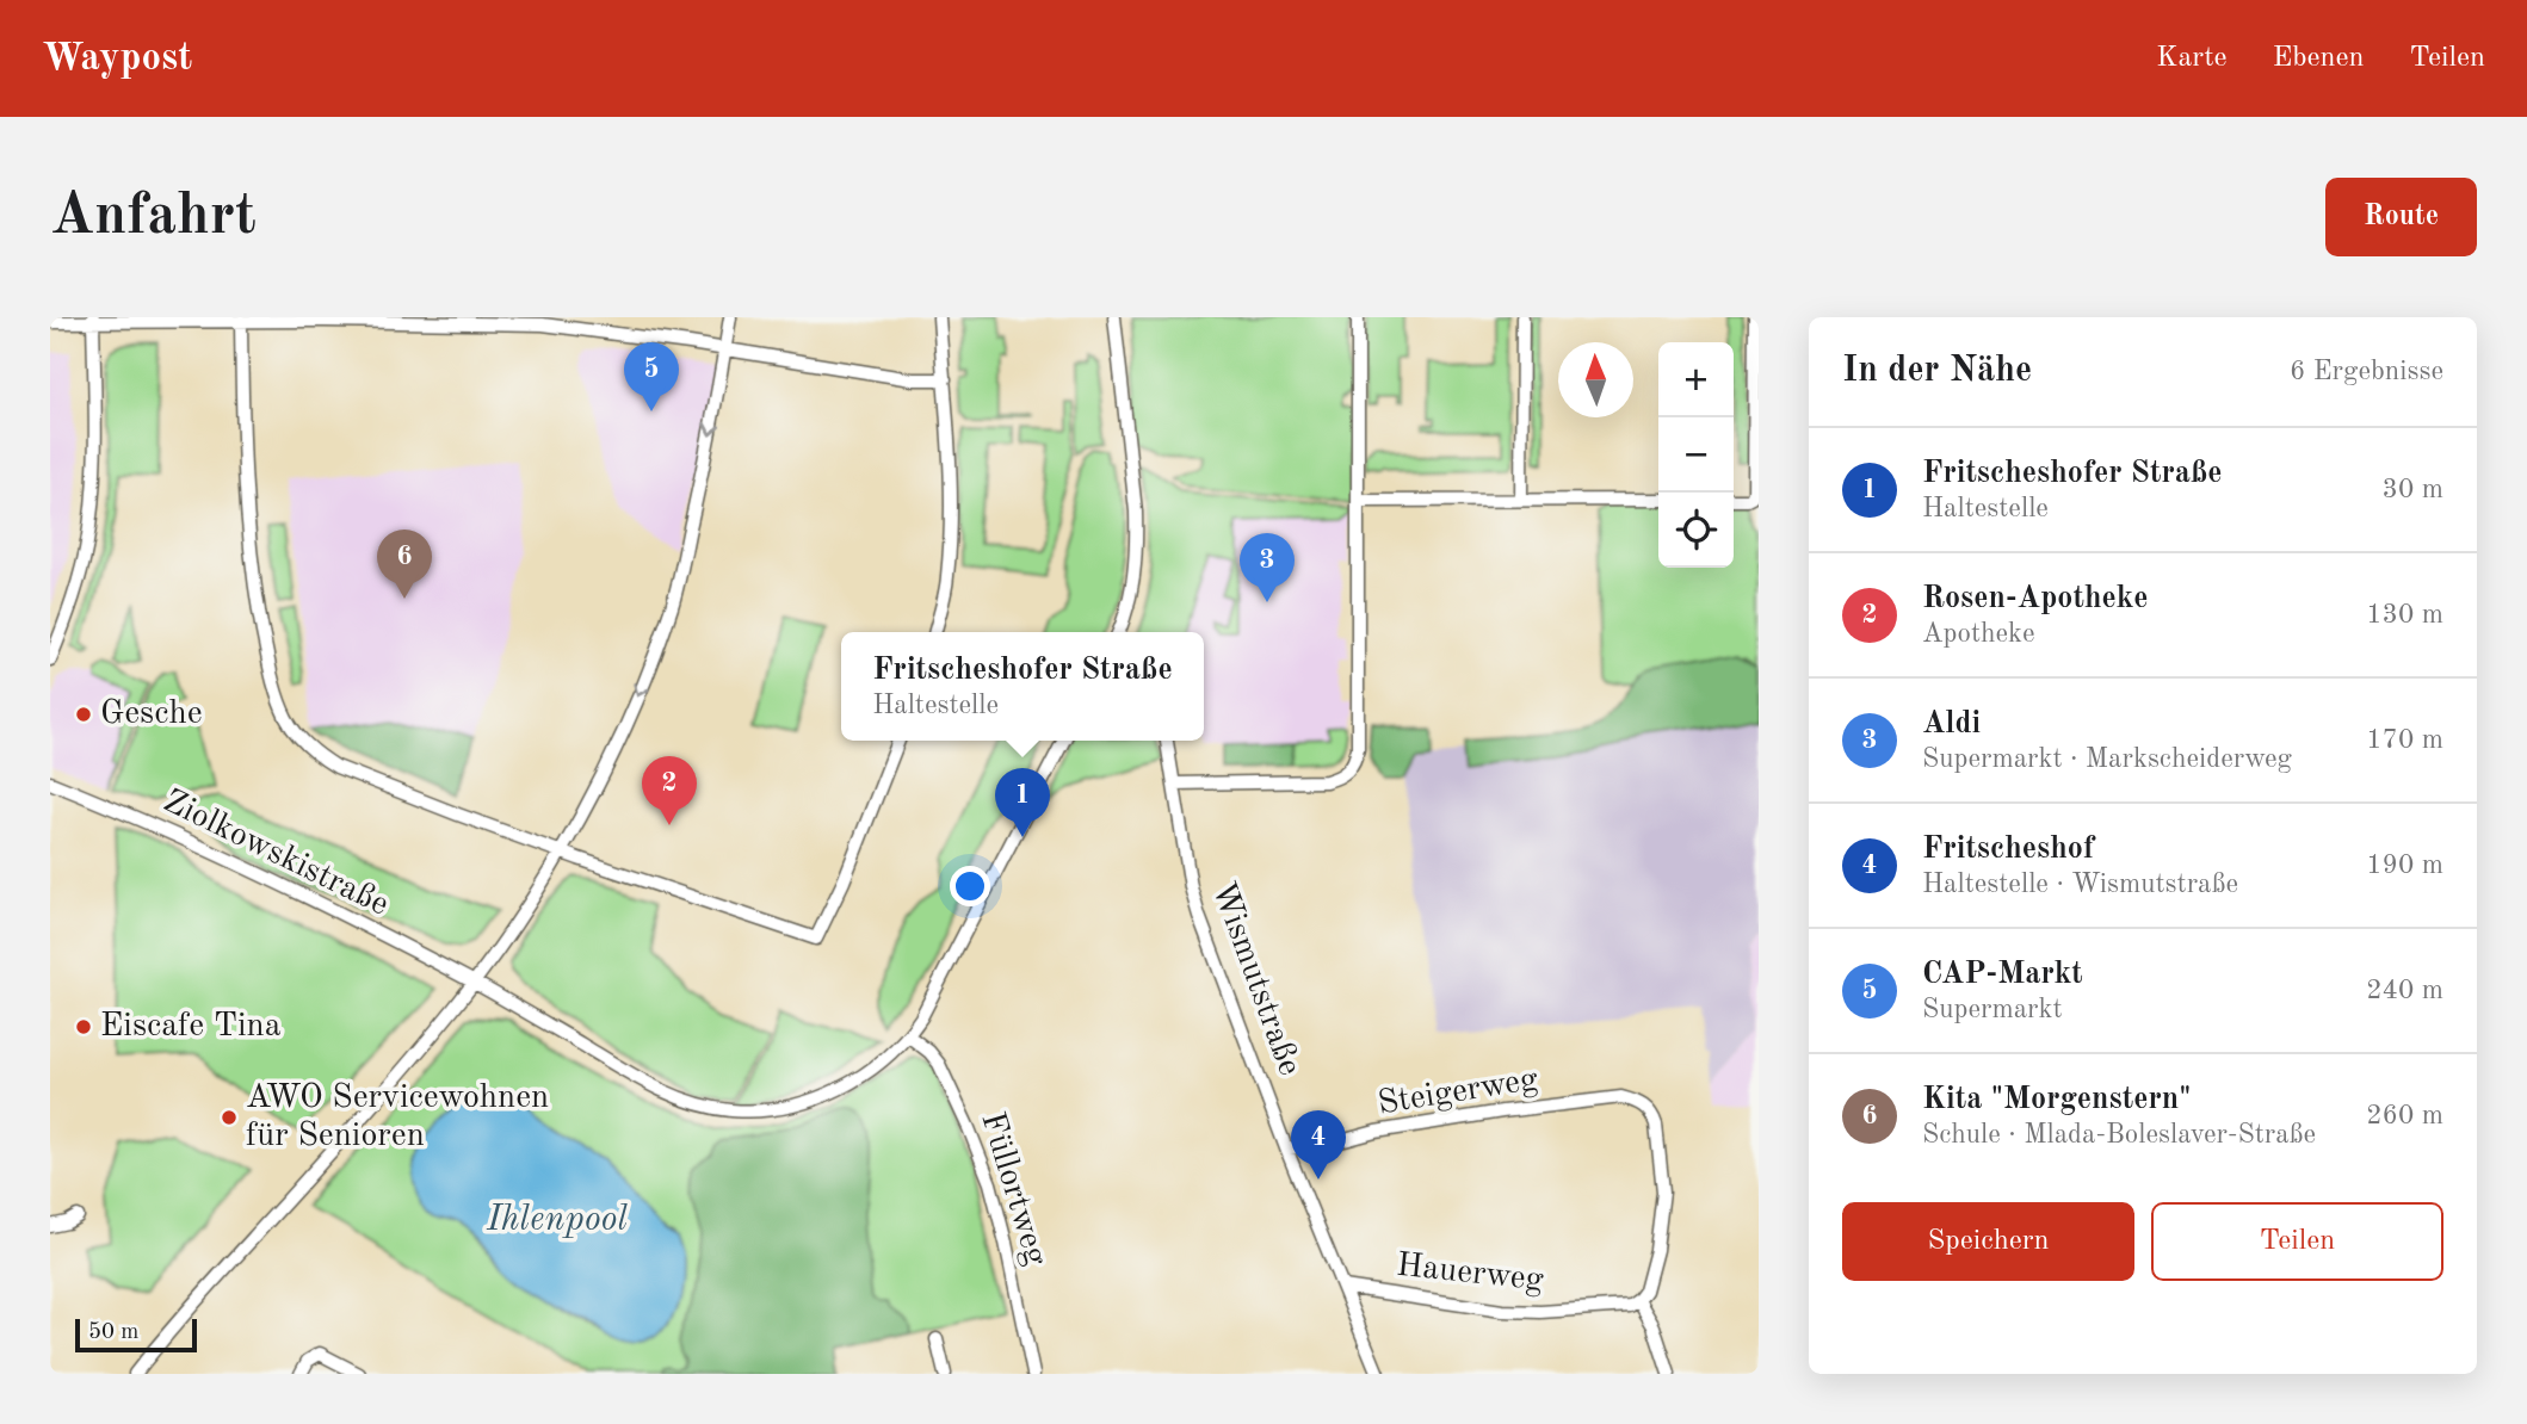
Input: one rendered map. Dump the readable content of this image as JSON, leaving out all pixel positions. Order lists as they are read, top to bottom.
{
  "streets": {
    "street": [
      "Ziolkowskistraße",
      "Wismutstraße",
      "Steigerweg",
      "Füllortweg",
      "Hauerweg"
    ]
  },
  "crossings": [
    ["Ziolkowskistraße", "Füllortweg"],
    ["Wismutstraße", "Steigerweg"],
    ["Wismutstraße", "Hauerweg"],
    ["Steigerweg", "Hauerweg"]
  ],
  "water": ["Ihlenpool"],
  "places": ["Gesche", "Eiscafe Tina", "AWO Servicewohnen für Senioren"],
  "scale_bar": "50 m",
  "north": "top",
  "page": {
    "header": "Waypost",
    "nav": ["Karte", "Ebenen", "Teilen"],
    "buttons": [
      "Route",
      ["Speichern", "Teilen"]
    ],
    "title": "Anfahrt",
    "heading": ["In der Nähe", "6 Ergebnisse"],
    "map_buttons": ["+", "−"],
    "pins": [
      "5",
      "6",
      "3",
      "2",
      "1",
      "4"
    ],
    "list": [
      {
        "mark": "1",
        "name": "Fritscheshofer Straße",
        "note": "Haltestelle",
        "value": "30 m"
      },
      {
        "mark": "2",
        "name": "Rosen-Apotheke",
        "note": "Apotheke",
        "value": "130 m"
      },
      {
        "mark": "3",
        "name": "Aldi",
        "note": "Supermarkt · Markscheiderweg",
        "value": "170 m"
      },
      {
        "mark": "4",
        "name": "Fritscheshof",
        "note": "Haltestelle · Wismutstraße",
        "value": "190 m"
      },
      {
        "mark": "5",
        "name": "CAP-Markt",
        "note": "Supermarkt",
        "value": "240 m"
      },
      {
        "mark": "6",
        "name": "Kita \"Morgenstern\"",
        "note": "Schule · Mlada-Boleslaver-Straße",
        "value": "260 m"
      }
    ],
    "popup": ["Fritscheshofer Straße", "Haltestelle"],
    "scale": "50 m"
  }
}
